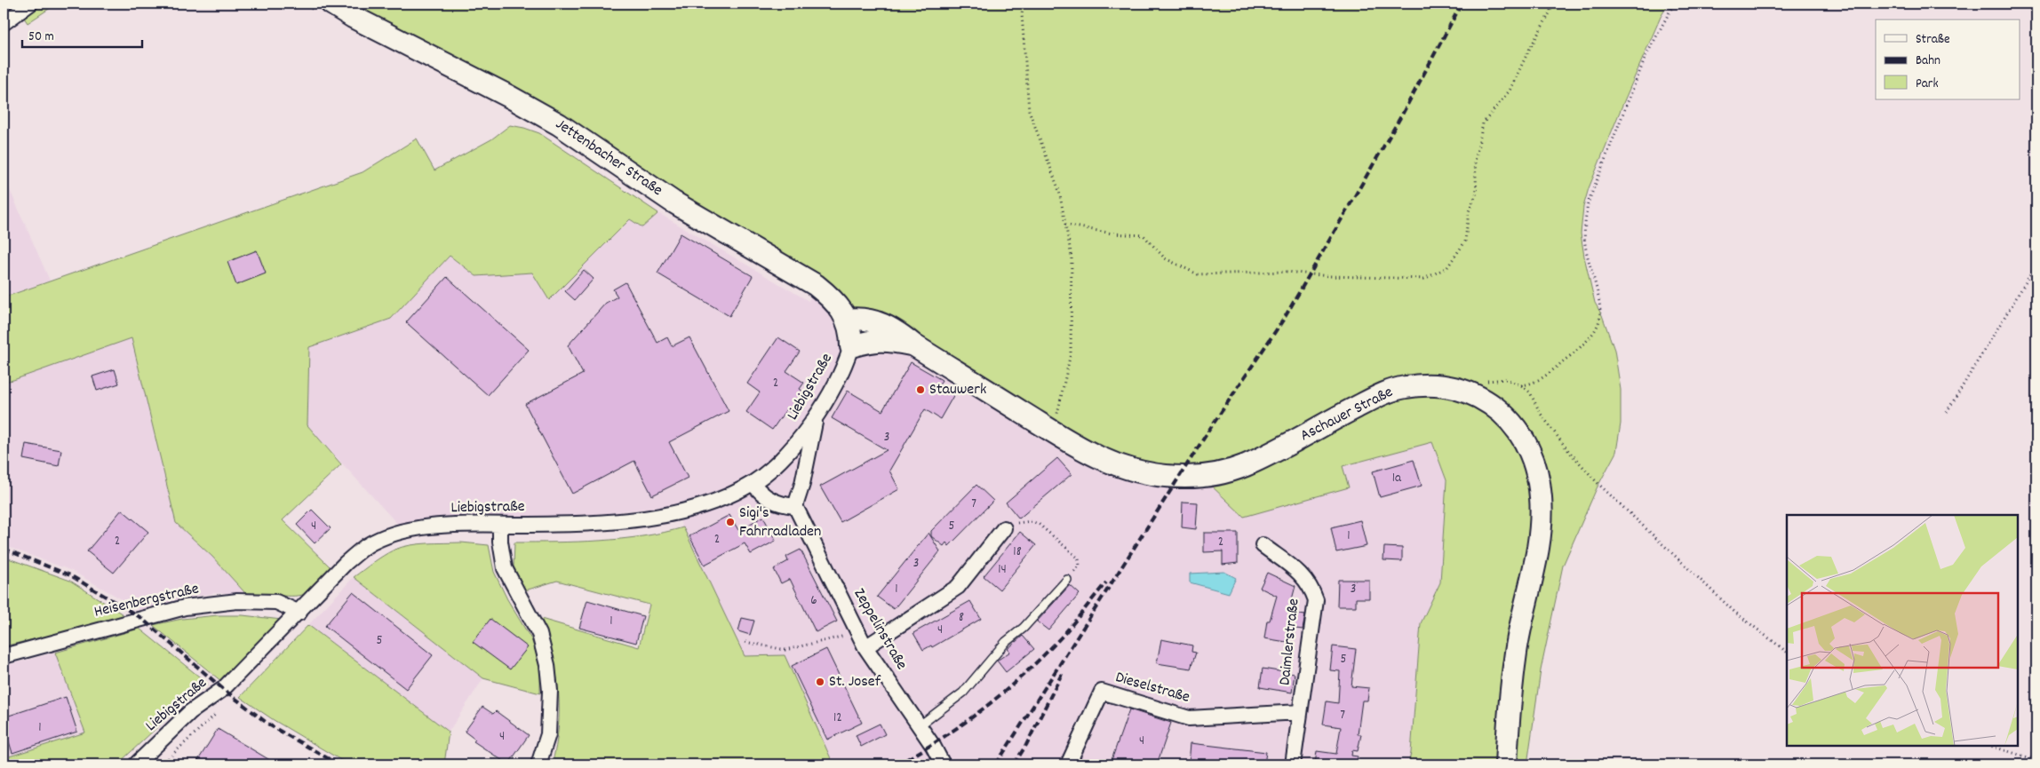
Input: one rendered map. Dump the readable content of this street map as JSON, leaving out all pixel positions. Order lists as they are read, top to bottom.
{
  "streets": {
    "street": [
      "Jettenbacher Straße",
      "Liebigstraße",
      "Aschauer Straße",
      "Heisenbergstraße",
      "Zeppelinstraße",
      "Daimlerstraße",
      "Dieselstraße"
    ]
  },
  "crossings": [
    ["Jettenbacher Straße", "Liebigstraße"],
    ["Jettenbacher Straße", "Aschauer Straße"],
    ["Liebigstraße", "Aschauer Straße"],
    ["Liebigstraße", "Heisenbergstraße"],
    ["Daimlerstraße", "Dieselstraße"]
  ],
  "places": ["Stauwerk", "Sigi's Fahrradladen", "St. Josef"],
  "house_numbers": [
    "2",
    "3",
    "1a",
    "7",
    "4",
    "5",
    "1",
    "2",
    "2",
    "2",
    "18",
    "3",
    "14",
    "1",
    "3",
    "6",
    "8",
    "1",
    "4",
    "5",
    "5",
    "7",
    "12",
    "1",
    "4",
    "4"
  ],
  "legend": ["Straße", "Bahn", "Park"],
  "scale_bar": "50 m"
}
